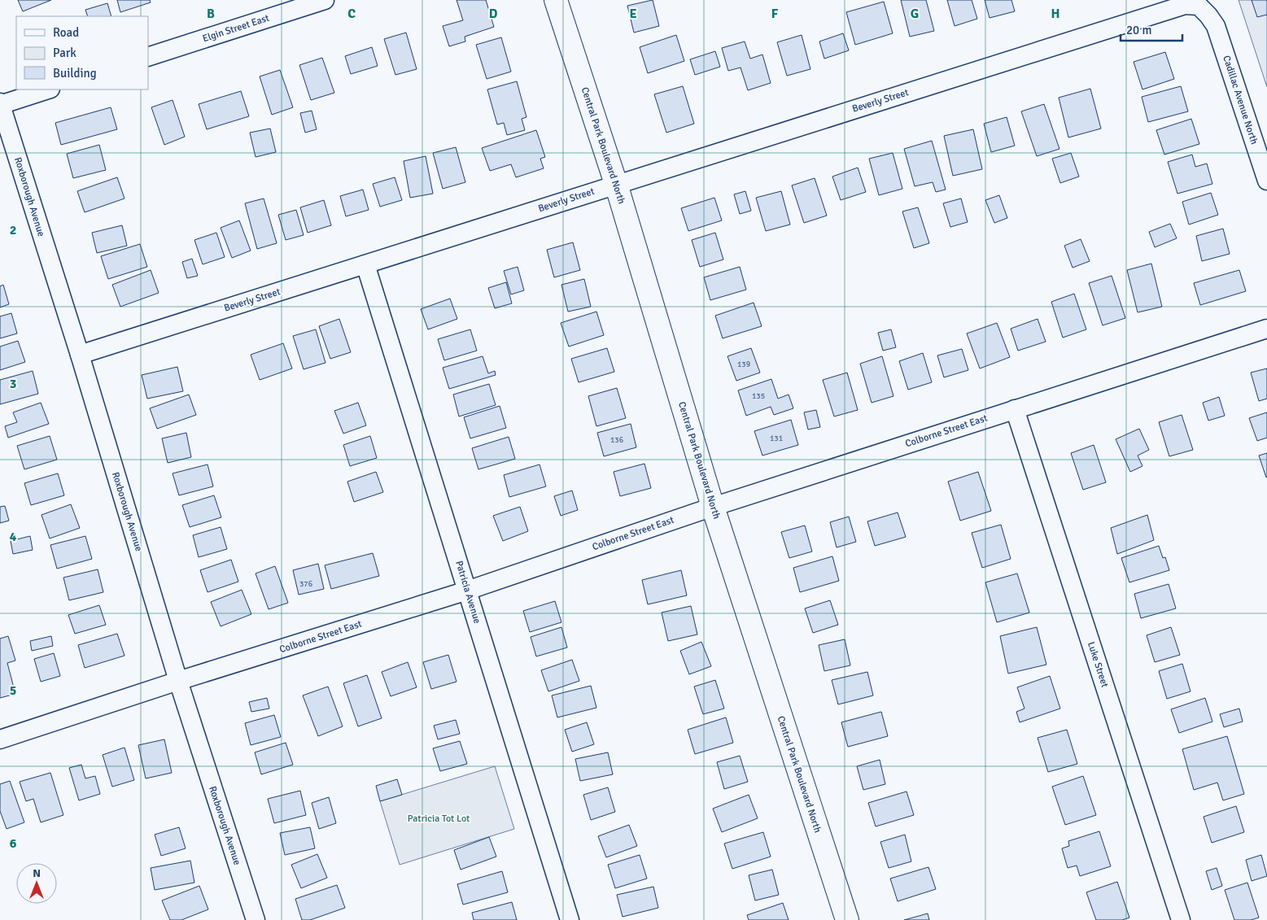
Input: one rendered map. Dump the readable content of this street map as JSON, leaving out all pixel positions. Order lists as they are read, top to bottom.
{
  "streets": {
    "street": [
      "Elgin Street East",
      "Cadillac Avenue North",
      "Beverly Street",
      "Central Park Boulevard North",
      "Roxborough Avenue",
      "Colborne Street East",
      "Patricia Avenue",
      "Luke Street"
    ]
  },
  "crossings": [
    ["Cadillac Avenue North", "Beverly Street"],
    ["Beverly Street", "Central Park Boulevard North"],
    ["Beverly Street", "Roxborough Avenue"],
    ["Beverly Street", "Patricia Avenue"],
    ["Central Park Boulevard North", "Colborne Street East"],
    ["Roxborough Avenue", "Colborne Street East"],
    ["Colborne Street East", "Patricia Avenue"],
    ["Colborne Street East", "Luke Street"]
  ],
  "parks": ["Patricia Tot Lot"],
  "house_numbers": [
    "139",
    "135",
    "131",
    "136",
    "376"
  ],
  "legend": ["Road", "Park", "Building"],
  "scale_bar": "20 m",
  "north": "top",
  "grid": {
    "columns": [
      "B",
      "C",
      "D",
      "E",
      "F",
      "G",
      "H"
    ],
    "rows": [
      "2",
      "3",
      "4",
      "5",
      "6"
    ]
  }
}
